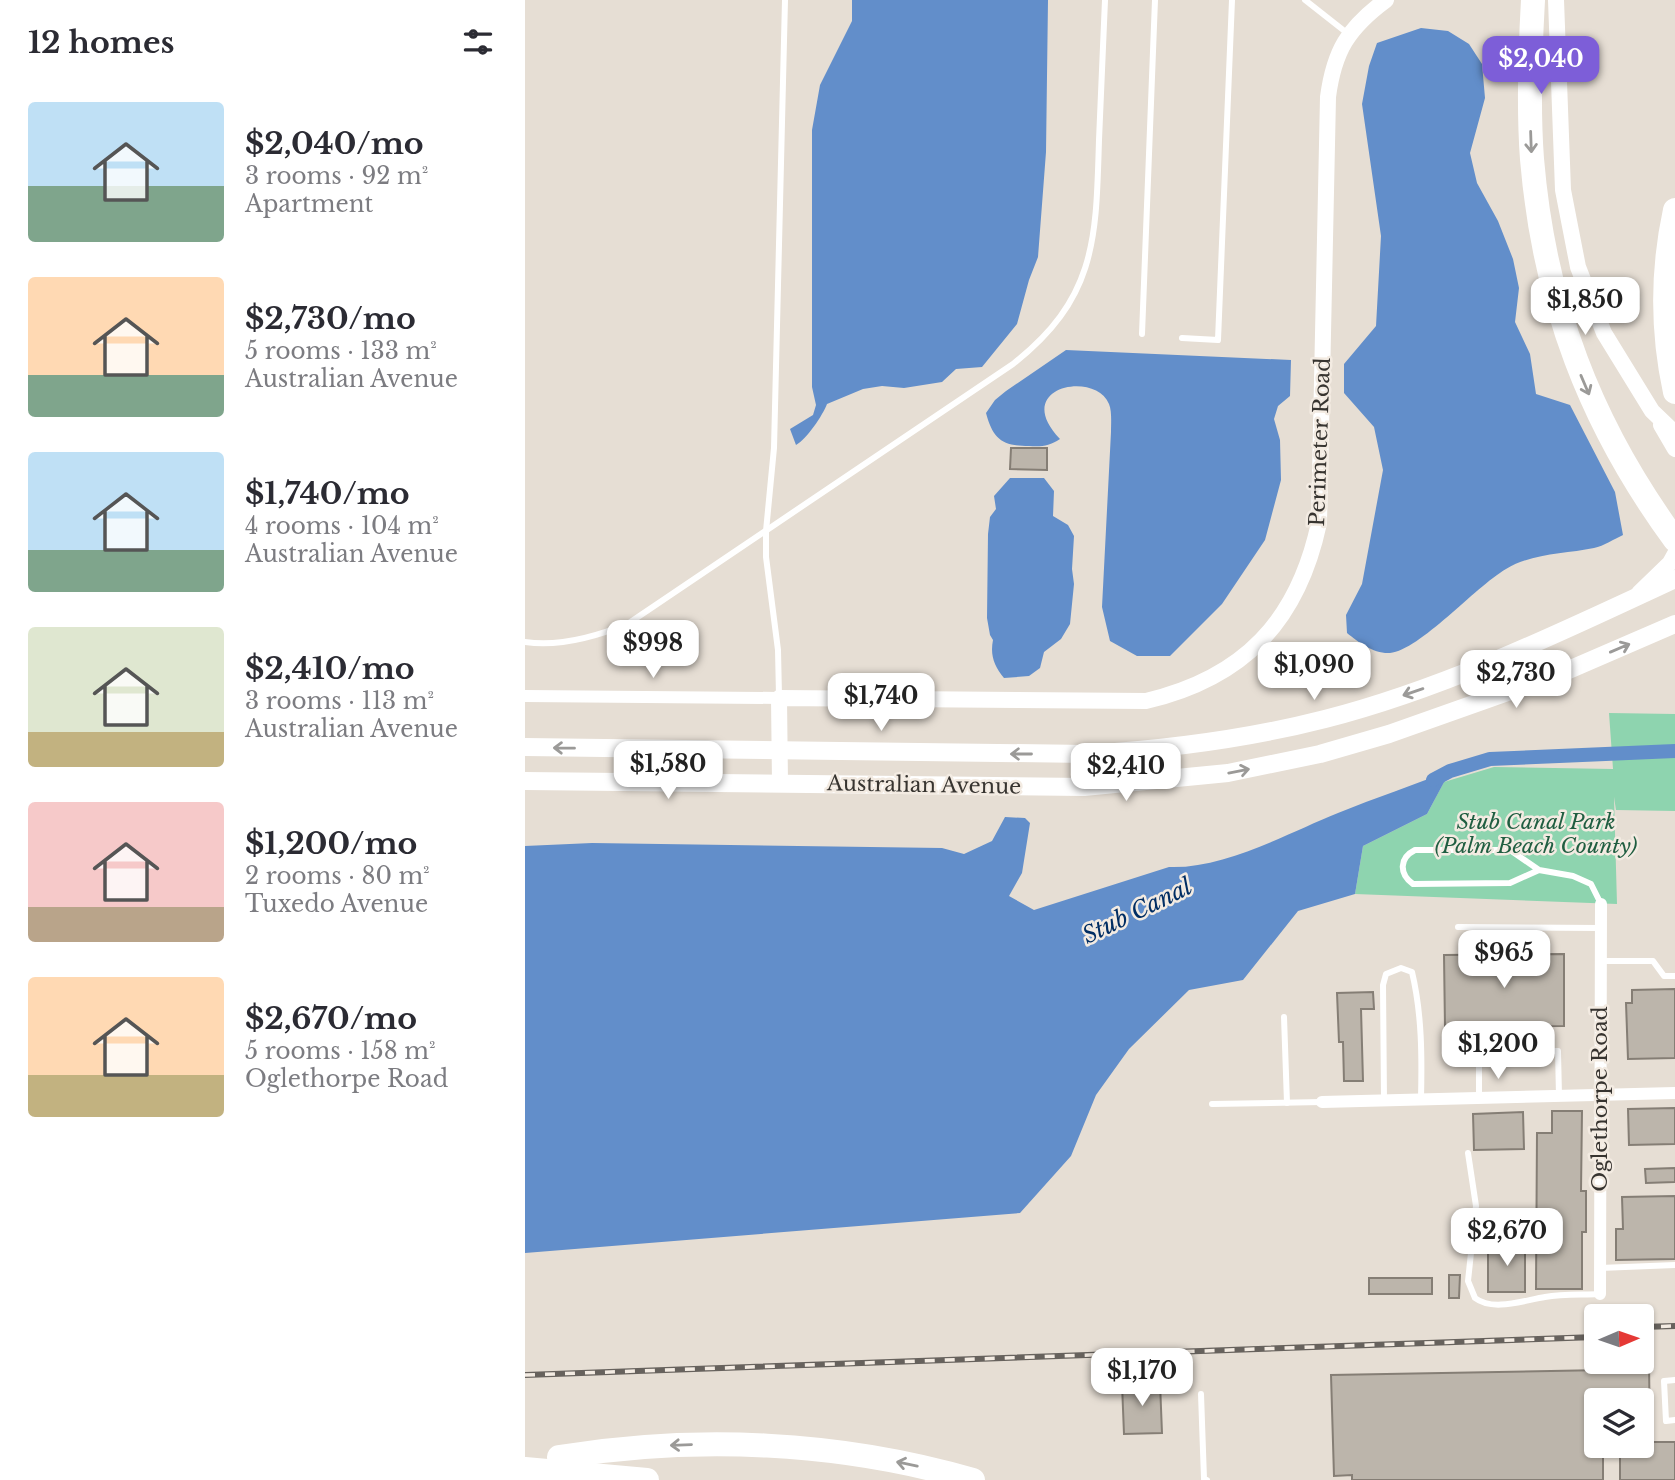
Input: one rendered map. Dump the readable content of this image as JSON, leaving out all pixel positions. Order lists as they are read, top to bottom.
{
  "streets": {
    "main road": ["Australian Avenue"],
    "street": ["Perimeter Road", "Oglethorpe Road"]
  },
  "water": ["Stub Canal"],
  "parks": ["Stub Canal Park (Palm Beach County)"],
  "north": "right",
  "page": {
    "heading": "12 homes",
    "price": [
      "$2,040",
      "$1,850",
      "$998",
      "$1,090",
      "$2,730",
      "$1,740",
      "$1,580",
      "$2,410",
      "$965",
      "$1,200",
      "$2,670",
      "$1,170"
    ],
    "list": [
      {
        "name": "$2,040/mo",
        "note": "3 rooms · 92 m² · Apartment"
      },
      {
        "name": "$2,730/mo",
        "note": "5 rooms · 133 m² · Australian Avenue"
      },
      {
        "name": "$1,740/mo",
        "note": "4 rooms · 104 m² · Australian Avenue"
      },
      {
        "name": "$2,410/mo",
        "note": "3 rooms · 113 m² · Australian Avenue"
      },
      {
        "name": "$1,200/mo",
        "note": "2 rooms · 80 m² · Tuxedo Avenue"
      },
      {
        "name": "$2,670/mo",
        "note": "5 rooms · 158 m² · Oglethorpe Road"
      }
    ]
  }
}
